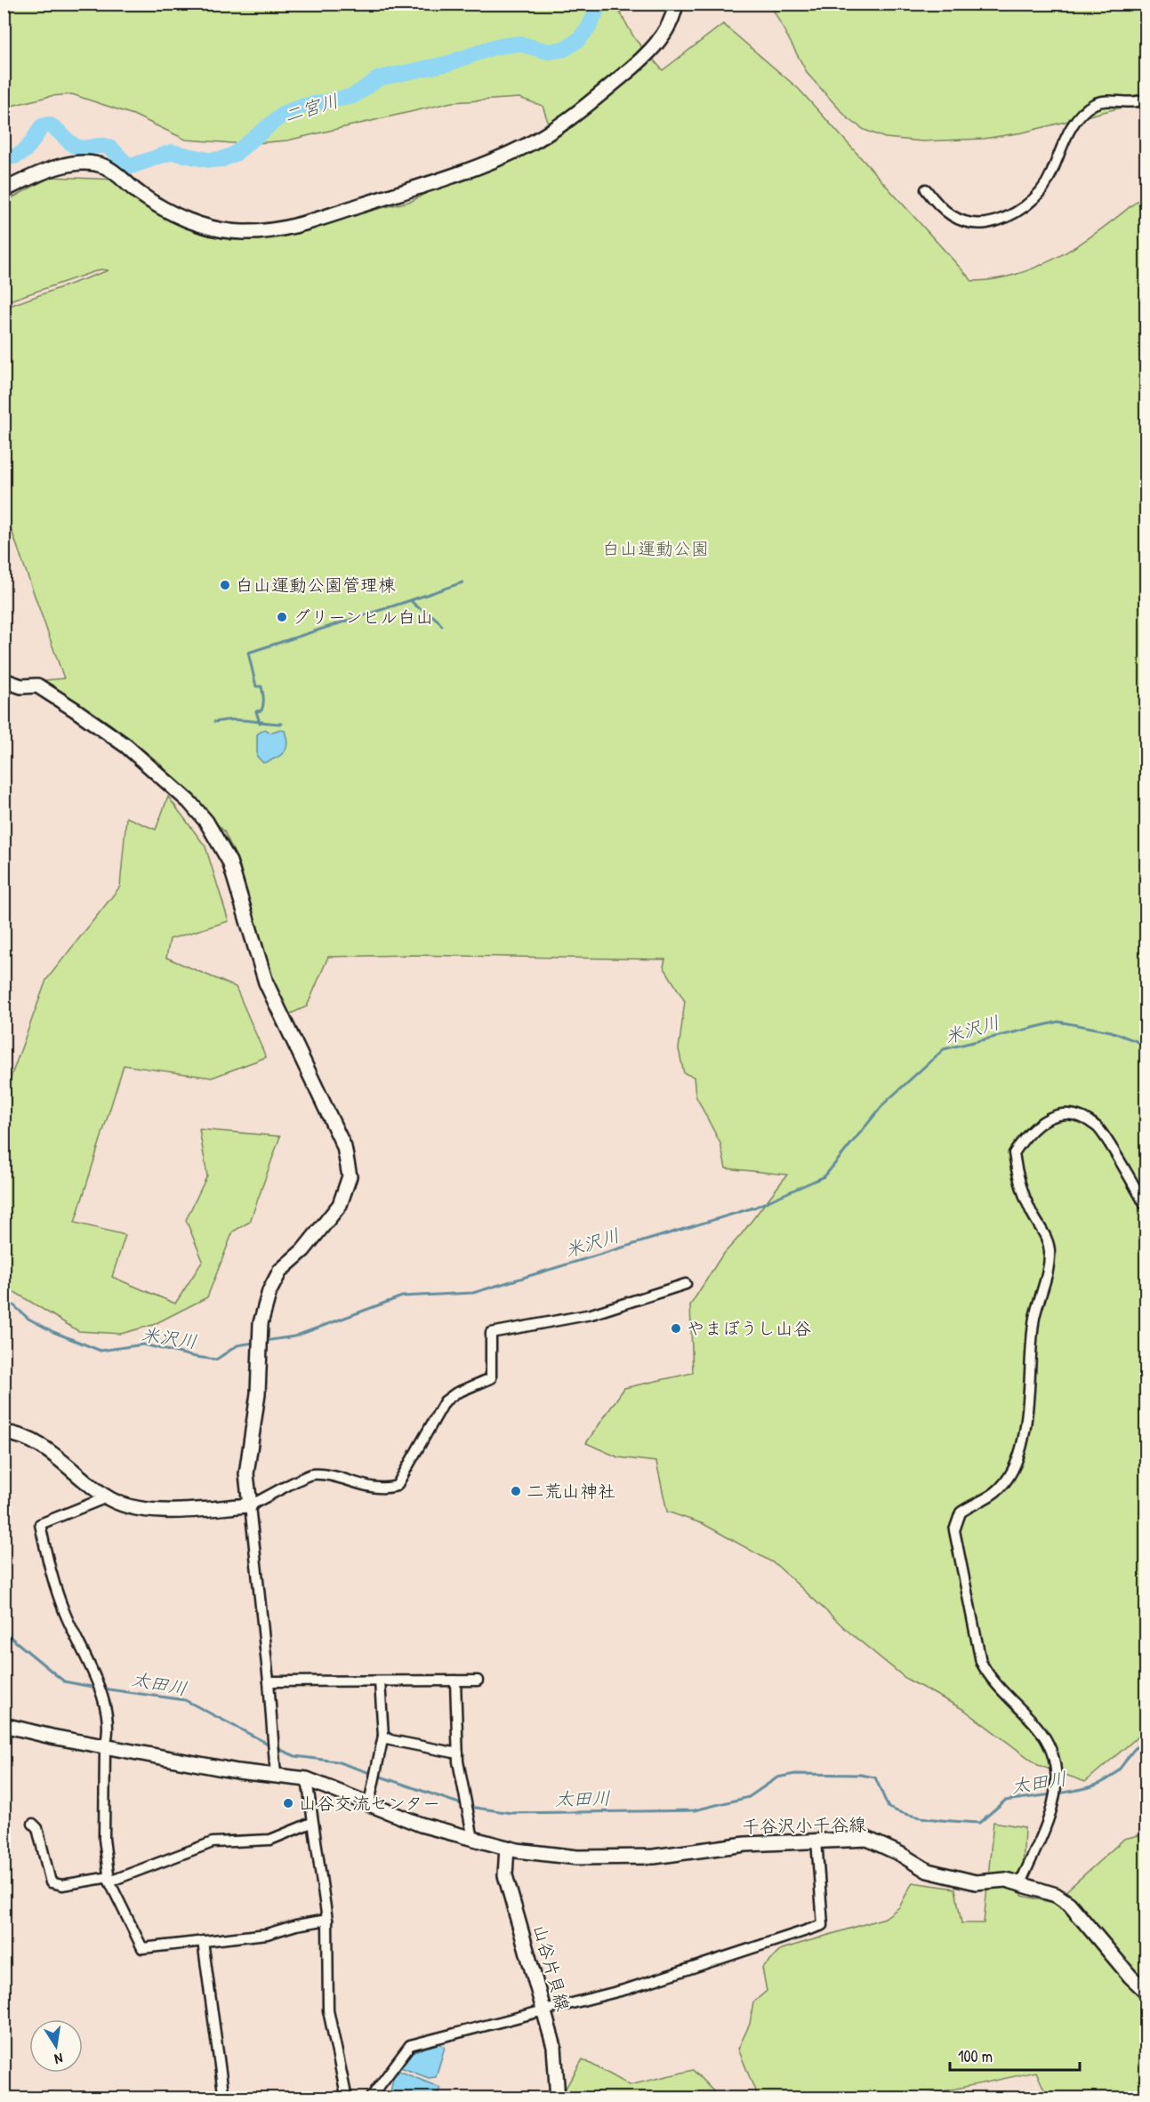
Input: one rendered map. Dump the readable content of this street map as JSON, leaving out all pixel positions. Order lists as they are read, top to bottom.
{
  "streets": {
    "street": ["千谷沢小千谷線", "山谷片貝線"]
  },
  "crossings": [
    ["千谷沢小千谷線", "山谷片貝線"]
  ],
  "water": ["二宮川", "米沢川", "太田川"],
  "parks": ["白山運動公園"],
  "places": [
    "白山運動公園管理棟",
    "グリーンヒル白山",
    "やまぼうし山谷",
    "二荒山神社",
    "山谷交流センター"
  ],
  "scale_bar": "100 m",
  "north": "bottom"
}
